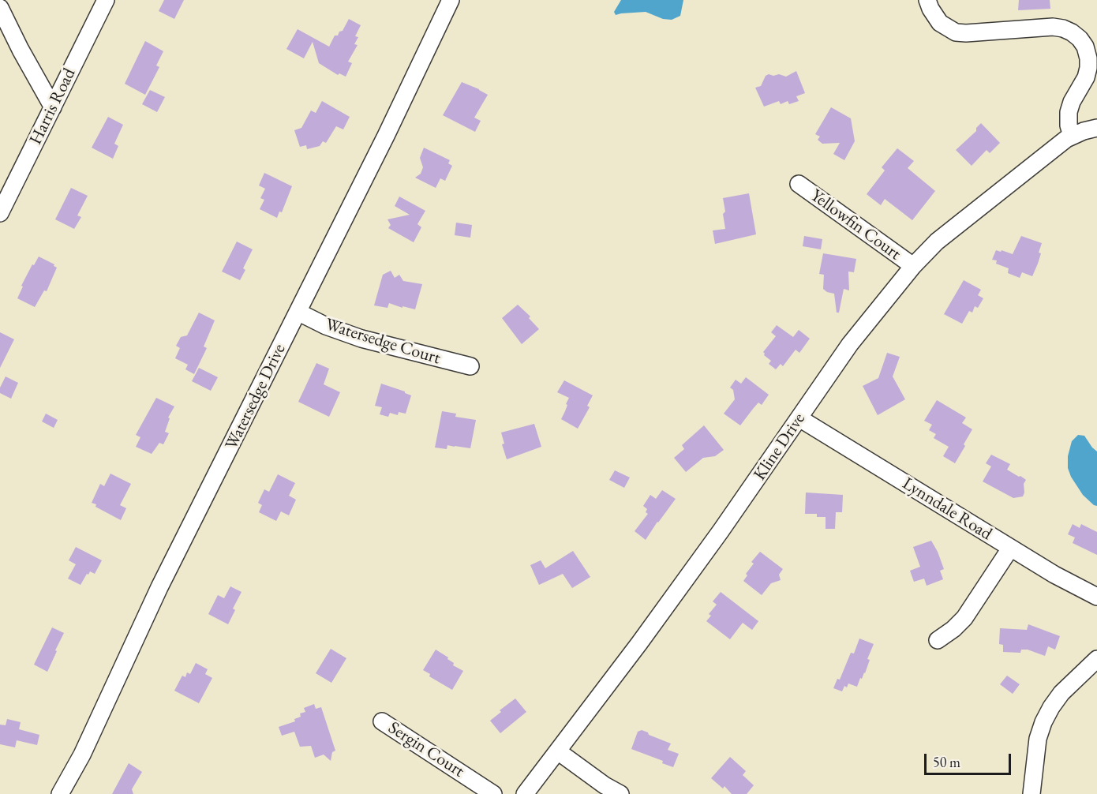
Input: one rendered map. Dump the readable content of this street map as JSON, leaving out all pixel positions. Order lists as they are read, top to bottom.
{
  "streets": {
    "street": [
      "Harris Road",
      "Yellowfin Court",
      "Watersedge Court",
      "Watersedge Drive",
      "Kline Drive",
      "Lynndale Road",
      "Sergin Court"
    ]
  },
  "crossings": [
    ["Yellowfin Court", "Kline Drive"],
    ["Watersedge Court", "Watersedge Drive"],
    ["Kline Drive", "Lynndale Road"]
  ],
  "scale_bar": "50 m"
}
